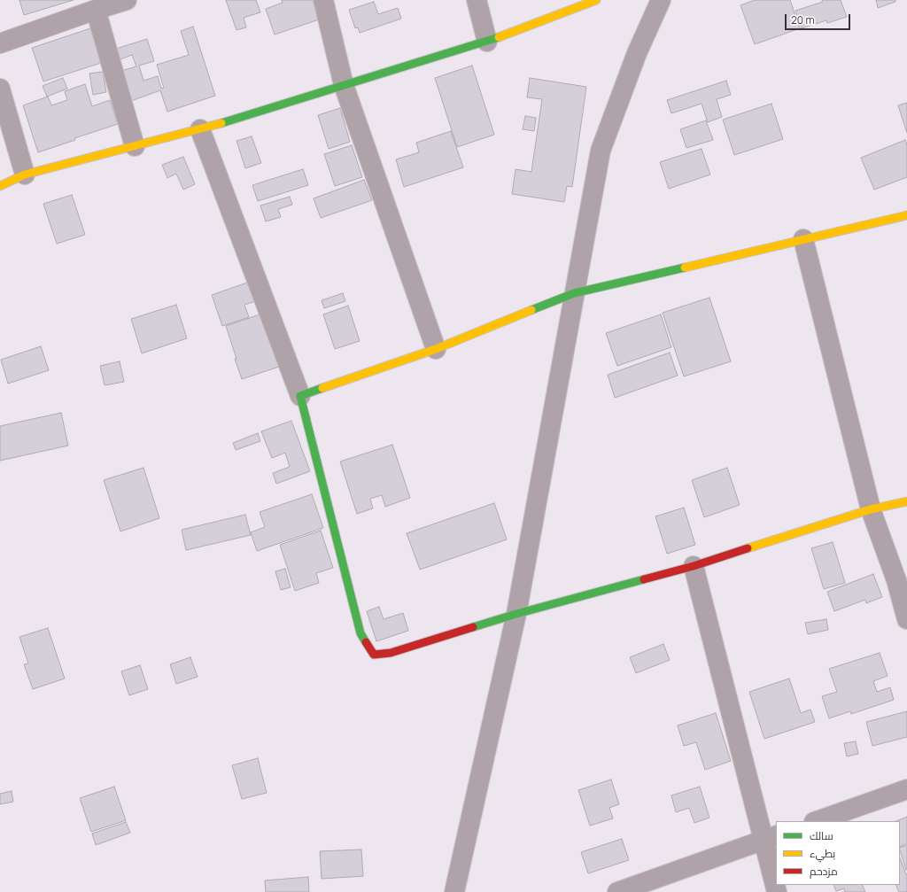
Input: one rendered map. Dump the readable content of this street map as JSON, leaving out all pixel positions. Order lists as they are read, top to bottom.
{
  "legend": ["سالك", "بطيء", "مزدحم"],
  "scale_bar": "20 m"
}
